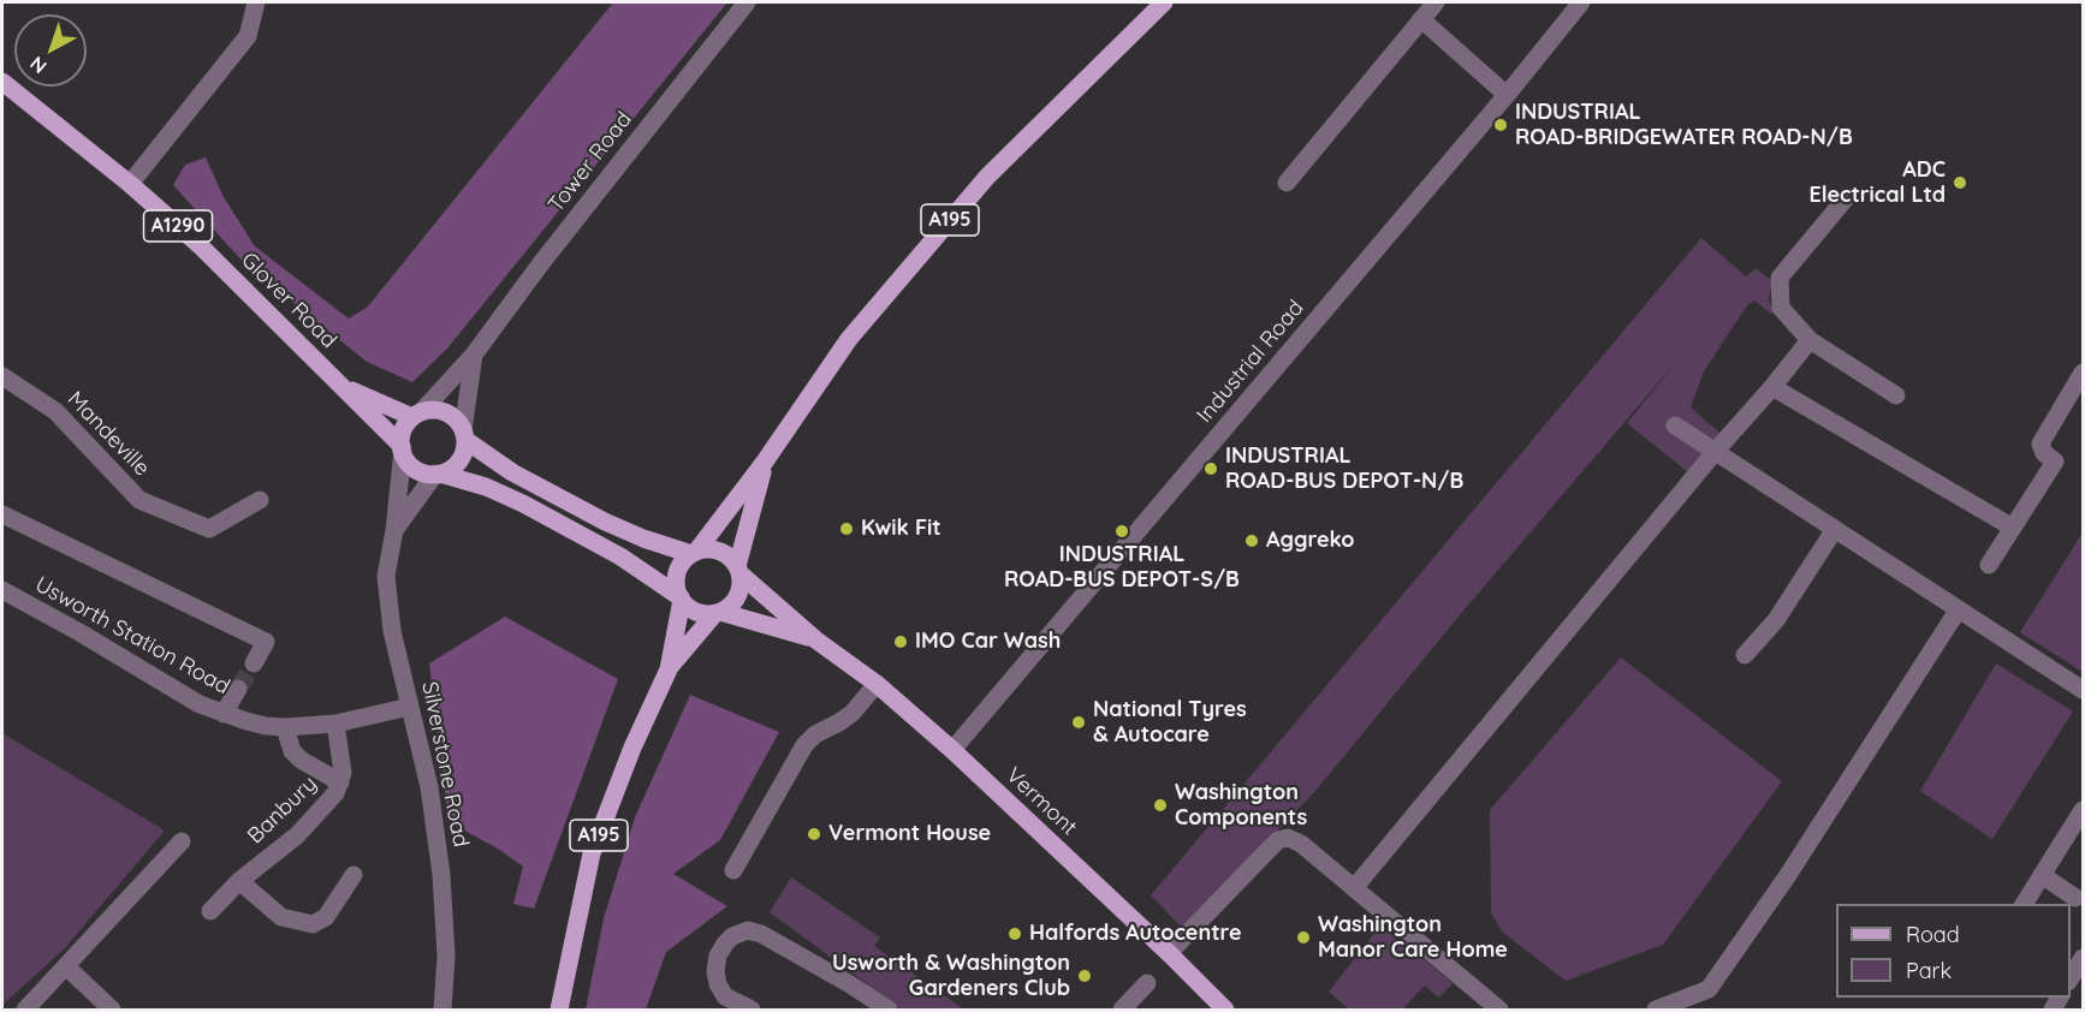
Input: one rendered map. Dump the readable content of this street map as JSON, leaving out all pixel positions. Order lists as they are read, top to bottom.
{
  "streets": {
    "main road": [
      "A195",
      "A1290",
      "Glover Road",
      "Vermont"
    ],
    "street": [
      "Tower Road",
      "Industrial Road",
      "Mandeville",
      "Usworth Station Road",
      "Silverstone Road",
      "Banbury"
    ]
  },
  "crossings": [
    ["Tower Road", "A1290"],
    ["Tower Road", "Glover Road"],
    ["Tower Road", "Silverstone Road"],
    ["A195", "A1290"],
    ["A195", "Vermont"],
    ["A1290", "Glover Road"],
    ["A1290", "Silverstone Road"],
    ["A1290", "Vermont"],
    ["Glover Road", "Silverstone Road"],
    ["Industrial Road", "Vermont"],
    ["Usworth Station Road", "Silverstone Road"],
    ["Usworth Station Road", "Banbury"]
  ],
  "places": [
    "INDUSTRIAL ROAD-BRIDGEWATER ROAD-N/B",
    "ADC Electrical Ltd",
    "INDUSTRIAL ROAD-BUS DEPOT-N/B",
    "Kwik Fit",
    "INDUSTRIAL ROAD-BUS DEPOT-S/B",
    "Aggreko",
    "IMO Car Wash",
    "National Tyres & Autocare",
    "Washington Components",
    "Vermont House",
    "Halfords Autocentre",
    "Washington Manor Care Home",
    "Usworth & Washington Gardeners Club"
  ],
  "legend": ["Road", "Park"],
  "north": "bottom left"
}
